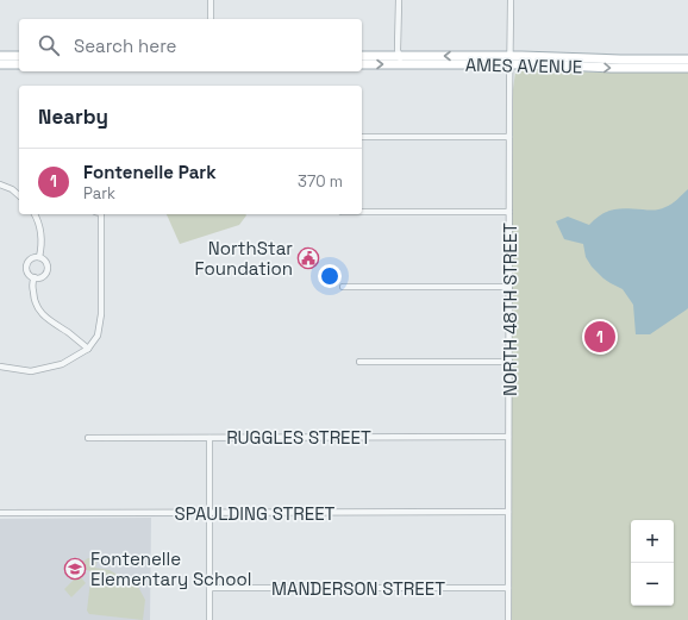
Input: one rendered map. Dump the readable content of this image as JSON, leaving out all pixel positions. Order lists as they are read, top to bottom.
{
  "streets": {
    "main road": ["AMES AVENUE"],
    "street": [
      "NORTH 48TH STREET",
      "RUGGLES STREET",
      "SPAULDING STREET",
      "MANDERSON STREET"
    ]
  },
  "crossings": [
    ["AMES AVENUE", "NORTH 48TH STREET"],
    ["NORTH 48TH STREET", "RUGGLES STREET"],
    ["NORTH 48TH STREET", "SPAULDING STREET"],
    ["NORTH 48TH STREET", "MANDERSON STREET"]
  ],
  "places": {
    "public building": ["NorthStar Foundation"],
    "school or university": ["Fontenelle Elementary School"]
  },
  "page": {
    "search": "Search here",
    "heading": "Nearby",
    "list": [
      {
        "mark": "1",
        "name": "Fontenelle Park",
        "note": "Park",
        "value": "370 m"
      }
    ],
    "pins": "1",
    "map_buttons": ["+", "−"]
  }
}
